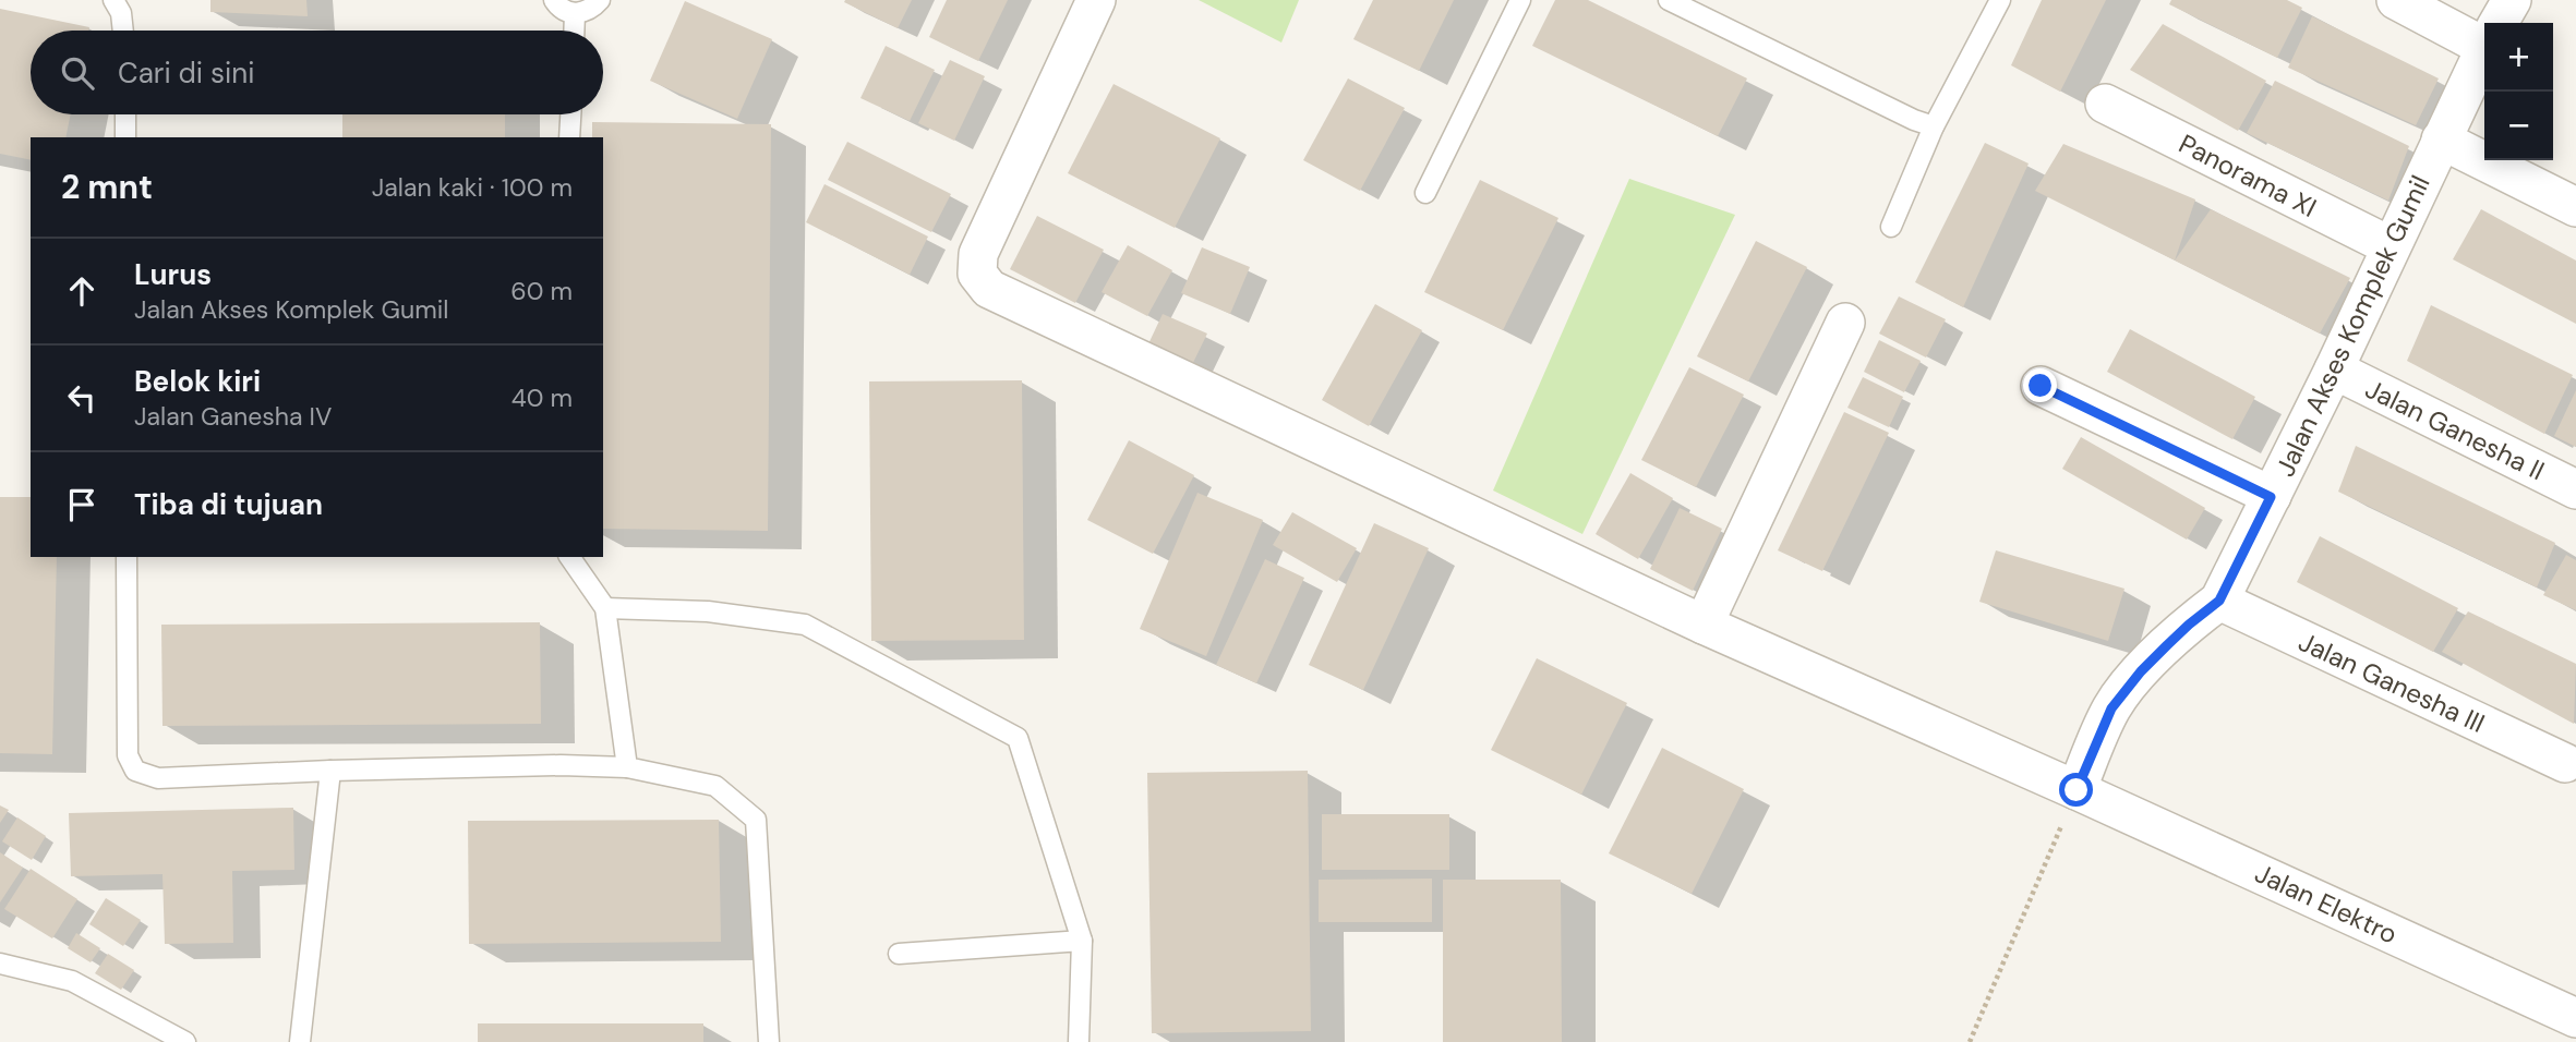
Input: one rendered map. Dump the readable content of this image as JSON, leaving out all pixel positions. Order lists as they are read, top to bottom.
{
  "streets": {
    "street": [
      "Panorama XI",
      "Jalan Akses Komplek Gumil",
      "Jalan Ganesha II",
      "Jalan Ganesha III",
      "Jalan Elektro"
    ]
  },
  "crossings": [
    ["Panorama XI", "Jalan Akses Komplek Gumil"],
    ["Jalan Akses Komplek Gumil", "Jalan Ganesha II"],
    ["Jalan Akses Komplek Gumil", "Jalan Ganesha III"],
    ["Jalan Akses Komplek Gumil", "Jalan Elektro"]
  ],
  "page": {
    "map_buttons": ["+", "−"],
    "search": "Cari di sini",
    "heading": ["2 mnt", "Jalan kaki · 100 m"],
    "list": [
      ["Lurus", "Jalan Akses Komplek Gumil", "60 m"],
      ["Belok kiri", "Jalan Ganesha IV", "40 m"],
      "Tiba di tujuan"
    ]
  }
}
